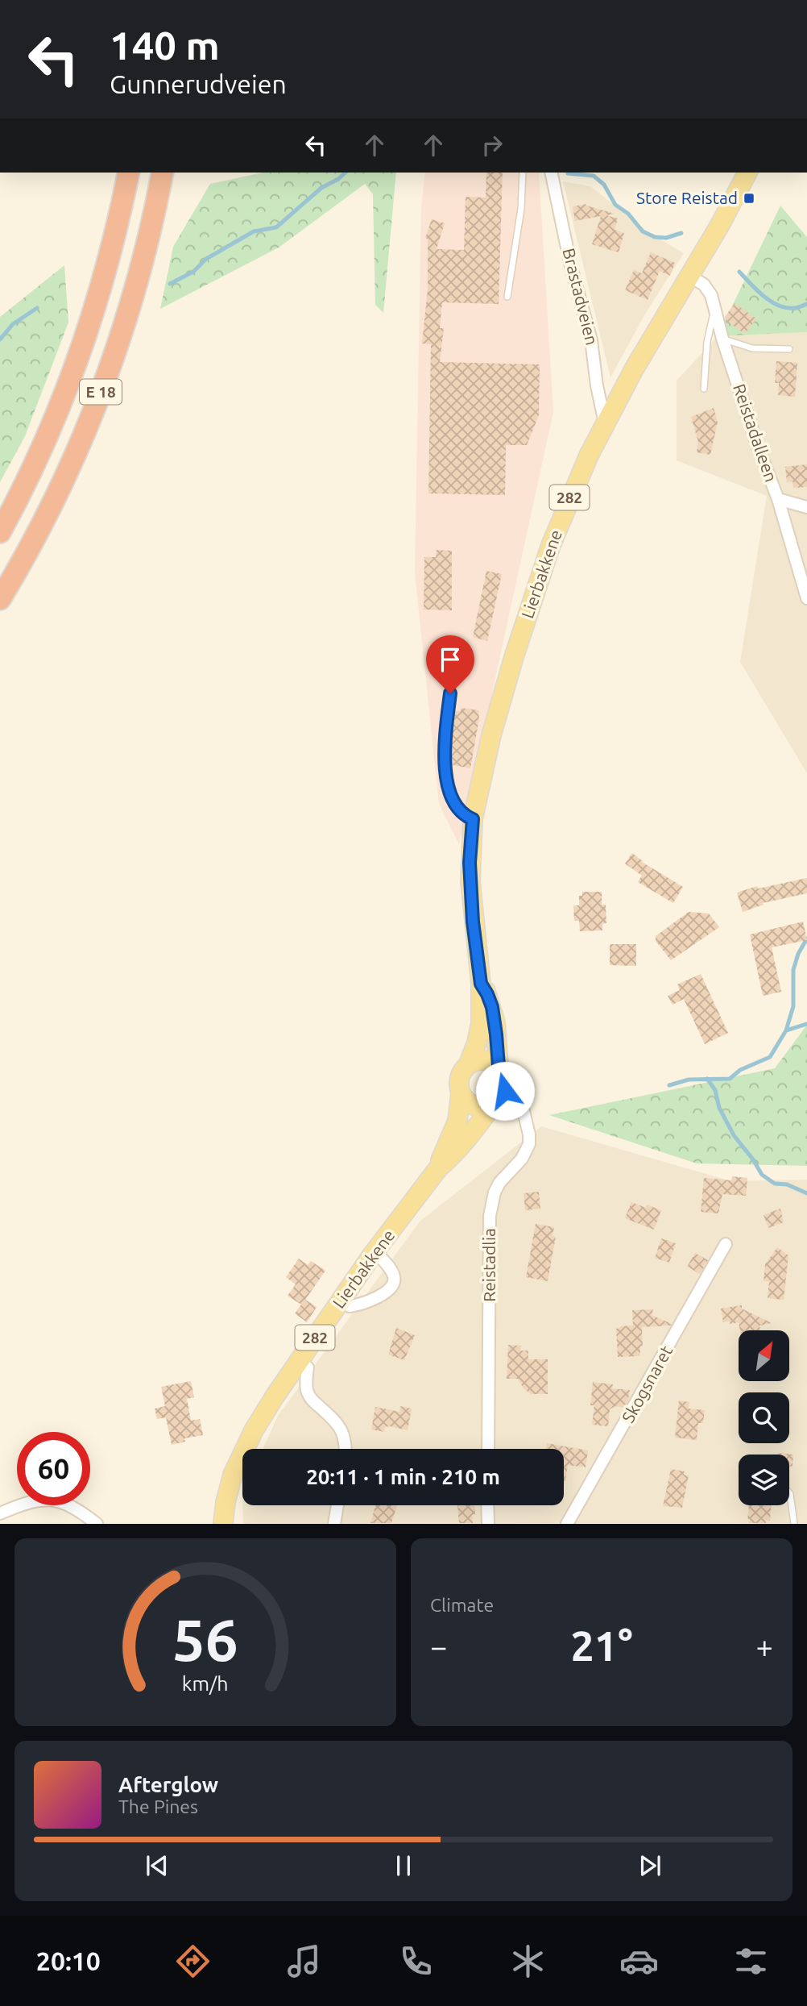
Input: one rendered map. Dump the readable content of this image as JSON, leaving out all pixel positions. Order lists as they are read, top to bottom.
{
  "streets": {
    "highway": ["E 18"],
    "main road": ["282", "Lierbakkene"],
    "street": [
      "Brastadveien",
      "Reistadalleen",
      "Reistadlia",
      "Skogsnaret"
    ]
  },
  "crossings": [
    ["Brastadveien", "Lierbakkene"],
    ["Reistadalleen", "Lierbakkene"],
    ["282", "Lierbakkene"],
    ["282", "Reistadlia"],
    ["Lierbakkene", "Reistadlia"]
  ],
  "places": {
    "transit": ["Store Reistad"]
  },
  "north": "top right",
  "page": {
    "turn": ["140 m", "Gunnerudveien"],
    "limit": "60",
    "trip": "20:11 · 1 min · 210 m",
    "tile": "Climate",
    "heat": ["−", "21°", "+"],
    "song": ["Afterglow", "The Pines"],
    "tabs": "20:10",
    "gauge": ["56", "km/h"]
  }
}
